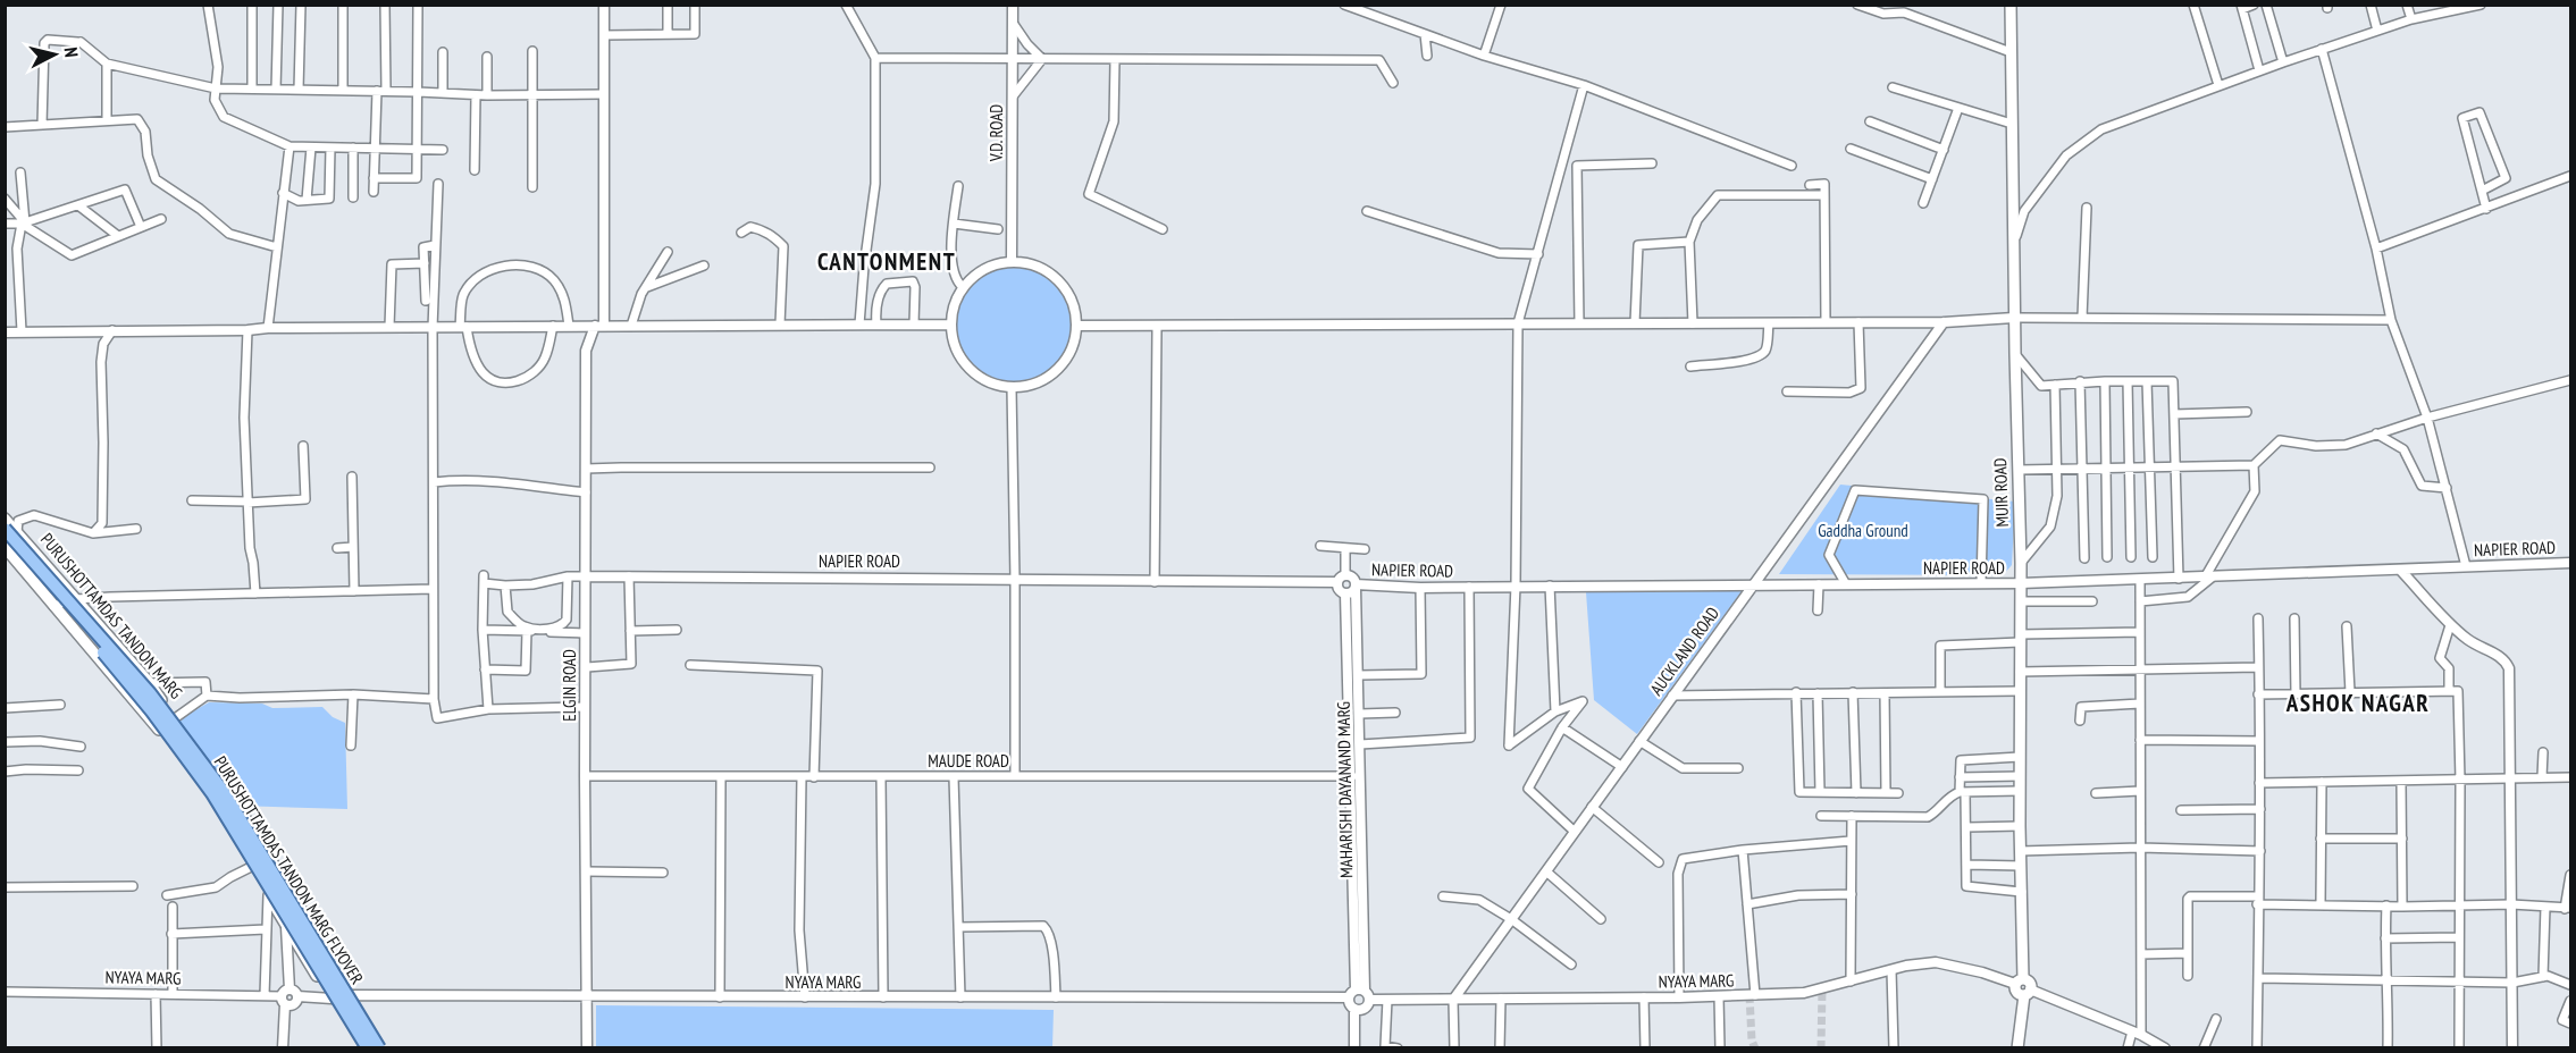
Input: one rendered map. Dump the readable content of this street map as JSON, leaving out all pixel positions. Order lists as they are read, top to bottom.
{
  "streets": {
    "main road": ["MUIR ROAD", "PURUSHOTTAMDAS TANDON MARG", "PURUSHOTTAMDAS TANDON MARG FLYOVER"],
    "street": [
      "V.D. ROAD",
      "NAPIER ROAD",
      "AUCKLAND ROAD",
      "ELGIN ROAD",
      "MAUDE ROAD",
      "MAHARISHI DAYANAND MARG",
      "NYAYA MARG"
    ]
  },
  "crossings": [
    ["MUIR ROAD", "NAPIER ROAD"],
    ["MUIR ROAD", "NYAYA MARG"],
    ["NAPIER ROAD", "AUCKLAND ROAD"],
    ["NAPIER ROAD", "ELGIN ROAD"],
    ["NAPIER ROAD", "MAHARISHI DAYANAND MARG"],
    ["PURUSHOTTAMDAS TANDON MARG", "PURUSHOTTAMDAS TANDON MARG FLYOVER"],
    ["PURUSHOTTAMDAS TANDON MARG", "NYAYA MARG"],
    ["AUCKLAND ROAD", "NYAYA MARG"],
    ["ELGIN ROAD", "MAUDE ROAD"],
    ["ELGIN ROAD", "NYAYA MARG"],
    ["MAUDE ROAD", "MAHARISHI DAYANAND MARG"],
    ["MAHARISHI DAYANAND MARG", "NYAYA MARG"]
  ],
  "districts": ["CANTONMENT", "ASHOK NAGAR"],
  "parks": ["Gaddha Ground"],
  "north": "right"
}
